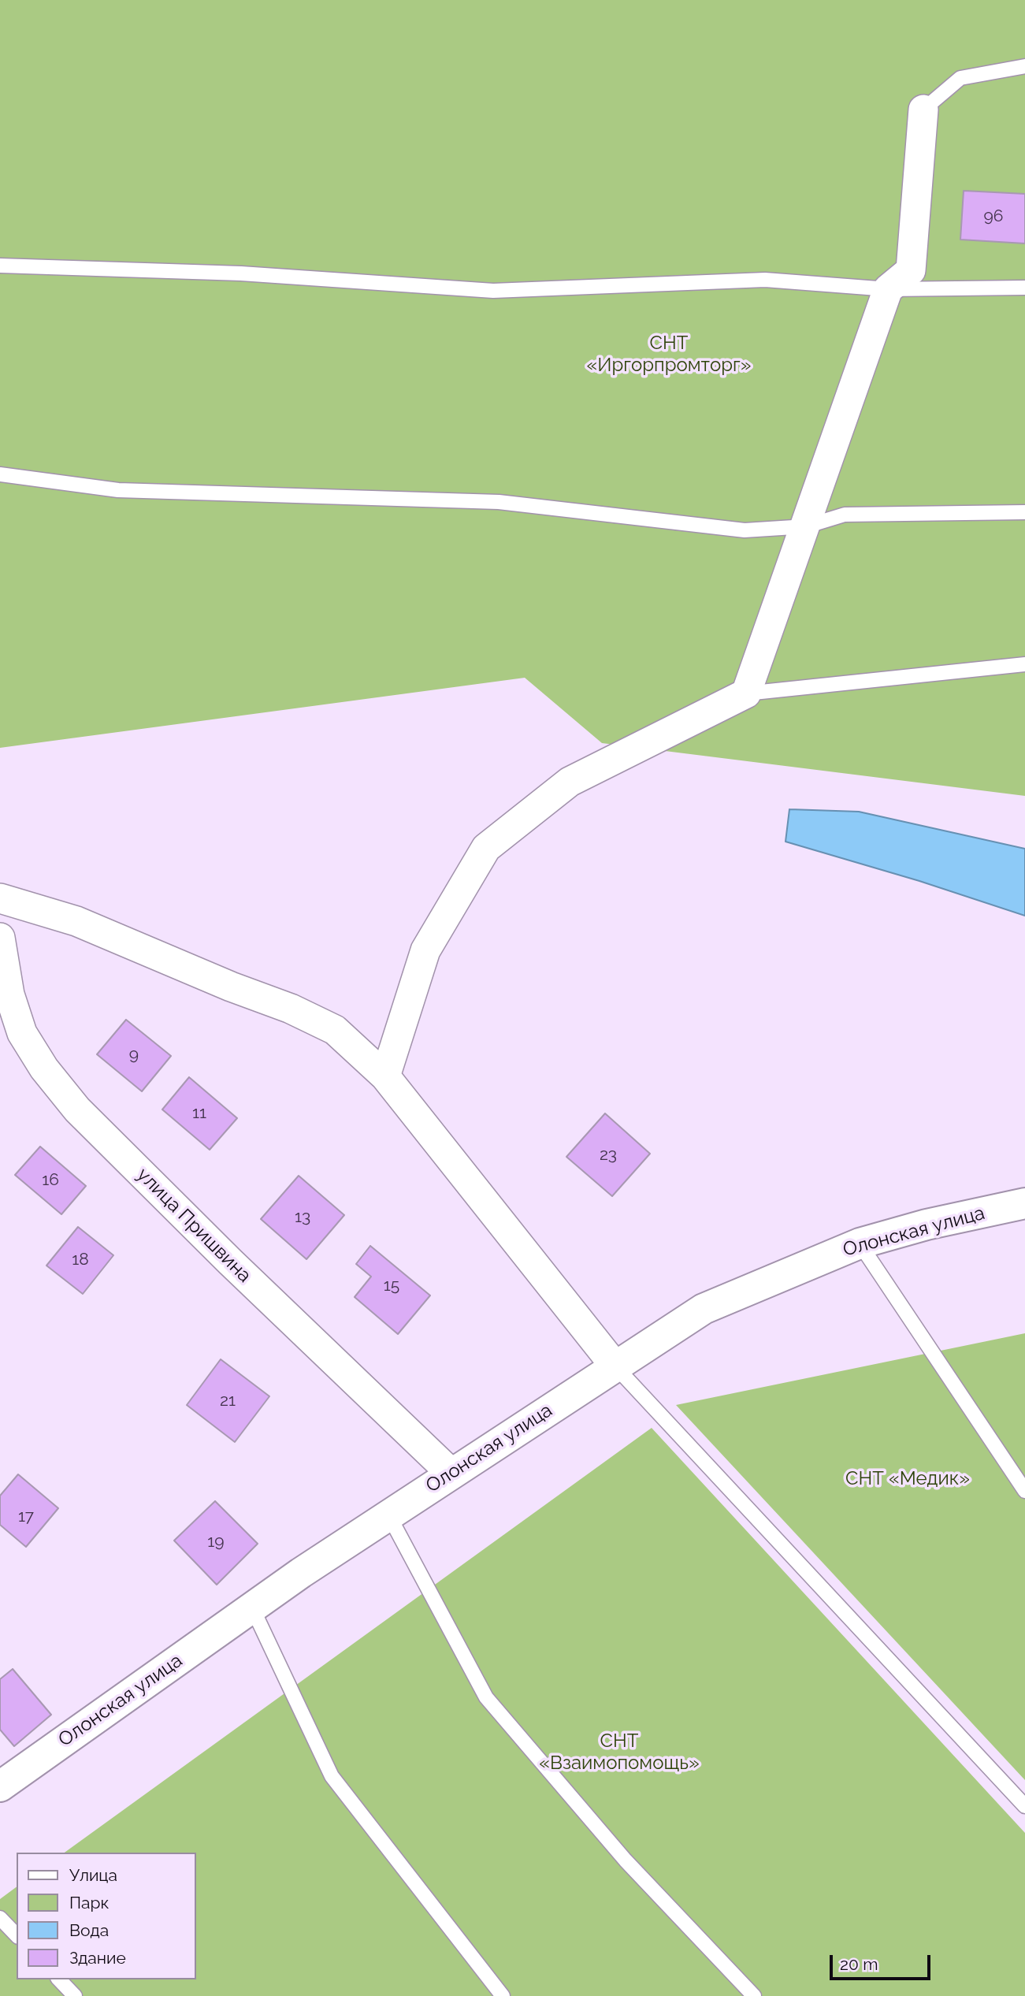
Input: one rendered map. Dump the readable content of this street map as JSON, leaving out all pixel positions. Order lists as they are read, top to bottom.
{
  "streets": {
    "street": ["улица Пришвина", "Олонская улица"]
  },
  "crossings": [
    ["улица Пришвина", "Олонская улица"]
  ],
  "parks": ["СНТ «Иргорпромторг»", "СНТ «Медик»", "СНТ «Взаимопомощь»"],
  "house_numbers": [
    "96",
    "9",
    "11",
    "23",
    "16",
    "13",
    "18",
    "15",
    "21",
    "17",
    "19"
  ],
  "legend": [
    "Улица",
    "Парк",
    "Вода",
    "Здание"
  ],
  "scale_bar": "20 m"
}
